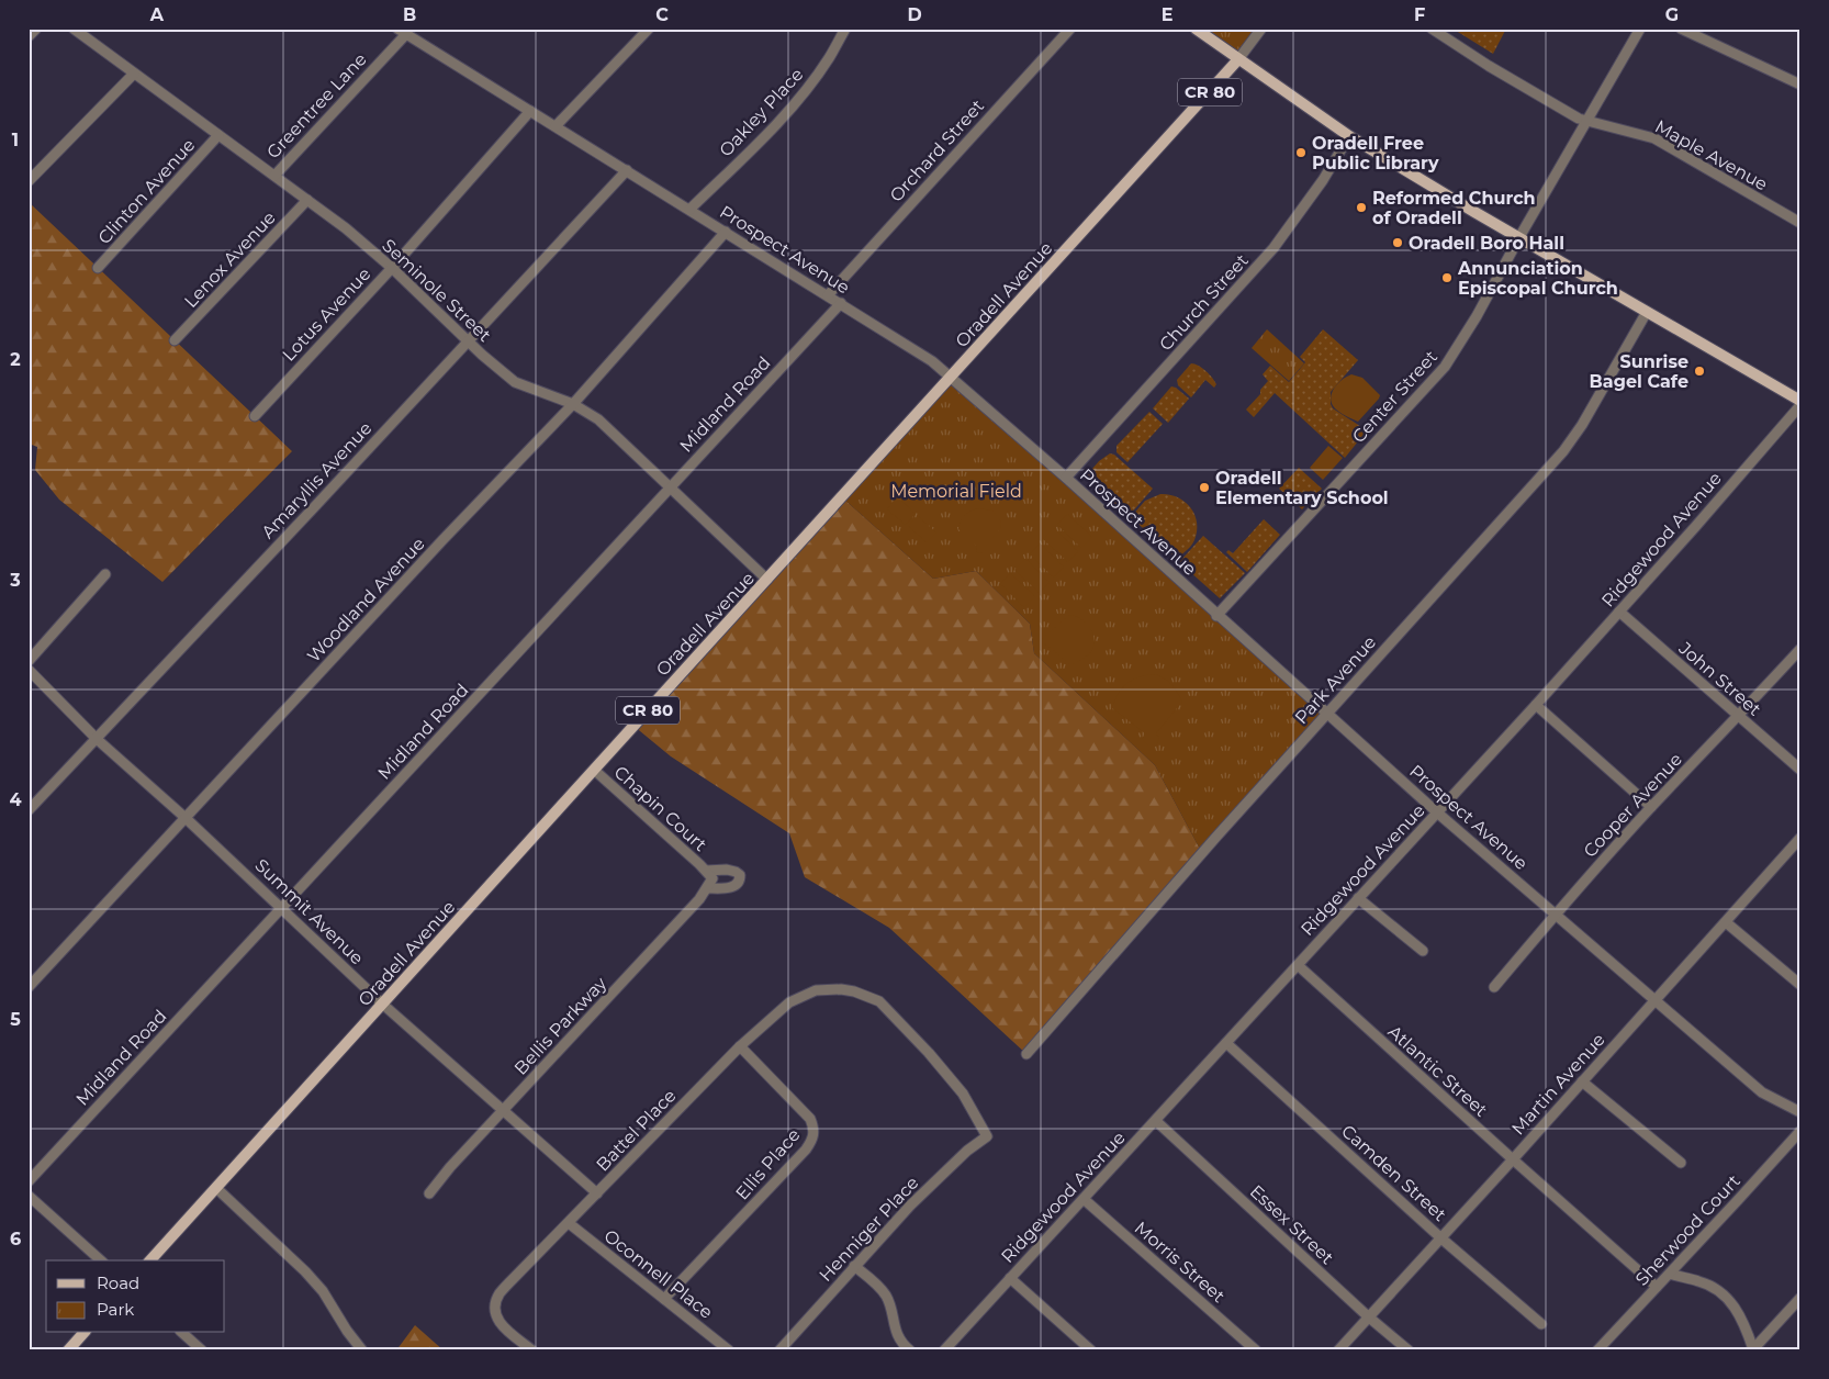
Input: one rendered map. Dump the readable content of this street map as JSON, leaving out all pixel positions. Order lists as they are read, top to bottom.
{
  "streets": {
    "main road": ["CR 80", "Oradell Avenue"],
    "street": [
      "Greentree Lane",
      "Oakley Place",
      "Orchard Street",
      "Maple Avenue",
      "Clinton Avenue",
      "Prospect Avenue",
      "Lenox Avenue",
      "Seminole Street",
      "Church Street",
      "Lotus Avenue",
      "Center Street",
      "Midland Road",
      "Amaryllis Avenue",
      "Ridgewood Avenue",
      "Woodland Avenue",
      "John Street",
      "Park Avenue",
      "Cooper Avenue",
      "Chapin Court",
      "Summit Avenue",
      "Bellis Parkway",
      "Atlantic Street",
      "Martin Avenue",
      "Battel Place",
      "Ellis Place",
      "Camden Street",
      "Essex Street",
      "Henniger Place",
      "Sherwood Court",
      "Morris Street",
      "Oconnell Place"
    ]
  },
  "crossings": [
    ["Greentree Lane", "Prospect Avenue"],
    ["Greentree Lane", "Seminole Street"],
    ["Oakley Place", "Prospect Avenue"],
    ["Orchard Street", "Prospect Avenue"],
    ["Maple Avenue", "Center Street"],
    ["Clinton Avenue", "Seminole Street"],
    ["Prospect Avenue", "Oradell Avenue"],
    ["Prospect Avenue", "Church Street"],
    ["Prospect Avenue", "Lotus Avenue"],
    ["Prospect Avenue", "Center Street"],
    ["Prospect Avenue", "Midland Road"],
    ["Prospect Avenue", "Amaryllis Avenue"],
    ["Prospect Avenue", "Ridgewood Avenue"],
    ["Prospect Avenue", "Woodland Avenue"],
    ["Prospect Avenue", "Park Avenue"],
    ["Prospect Avenue", "Cooper Avenue"],
    ["Prospect Avenue", "Martin Avenue"],
    ["Lenox Avenue", "Seminole Street"],
    ["Seminole Street", "Oradell Avenue"],
    ["Seminole Street", "Lotus Avenue"],
    ["Seminole Street", "Midland Road"],
    ["Seminole Street", "Amaryllis Avenue"],
    ["Seminole Street", "Woodland Avenue"],
    ["Oradell Avenue", "Chapin Court"],
    ["Oradell Avenue", "Summit Avenue"],
    ["Midland Road", "Summit Avenue"],
    ["Amaryllis Avenue", "Summit Avenue"],
    ["Ridgewood Avenue", "John Street"],
    ["Ridgewood Avenue", "Atlantic Street"],
    ["Ridgewood Avenue", "Camden Street"],
    ["Ridgewood Avenue", "Essex Street"],
    ["Ridgewood Avenue", "Morris Street"],
    ["Woodland Avenue", "Summit Avenue"],
    ["John Street", "Cooper Avenue"],
    ["Chapin Court", "Bellis Parkway"],
    ["Summit Avenue", "Bellis Parkway"],
    ["Summit Avenue", "Battel Place"],
    ["Atlantic Street", "Martin Avenue"],
    ["Atlantic Street", "Sherwood Court"],
    ["Martin Avenue", "Camden Street"],
    ["Martin Avenue", "Essex Street"],
    ["Battel Place", "Ellis Place"],
    ["Battel Place", "Henniger Place"],
    ["Battel Place", "Oconnell Place"],
    ["Ellis Place", "Oconnell Place"]
  ],
  "parks": ["Memorial Field"],
  "places": [
    "Oradell Free Public Library",
    "Reformed Church of Oradell",
    "Oradell Boro Hall",
    "Annunciation Episcopal Church",
    "Sunrise Bagel Cafe",
    "Oradell Elementary School"
  ],
  "legend": ["Road", "Park"],
  "grid": {
    "columns": [
      "A",
      "B",
      "C",
      "D",
      "E",
      "F",
      "G"
    ],
    "rows": [
      "1",
      "2",
      "3",
      "4",
      "5",
      "6"
    ]
  }
}
